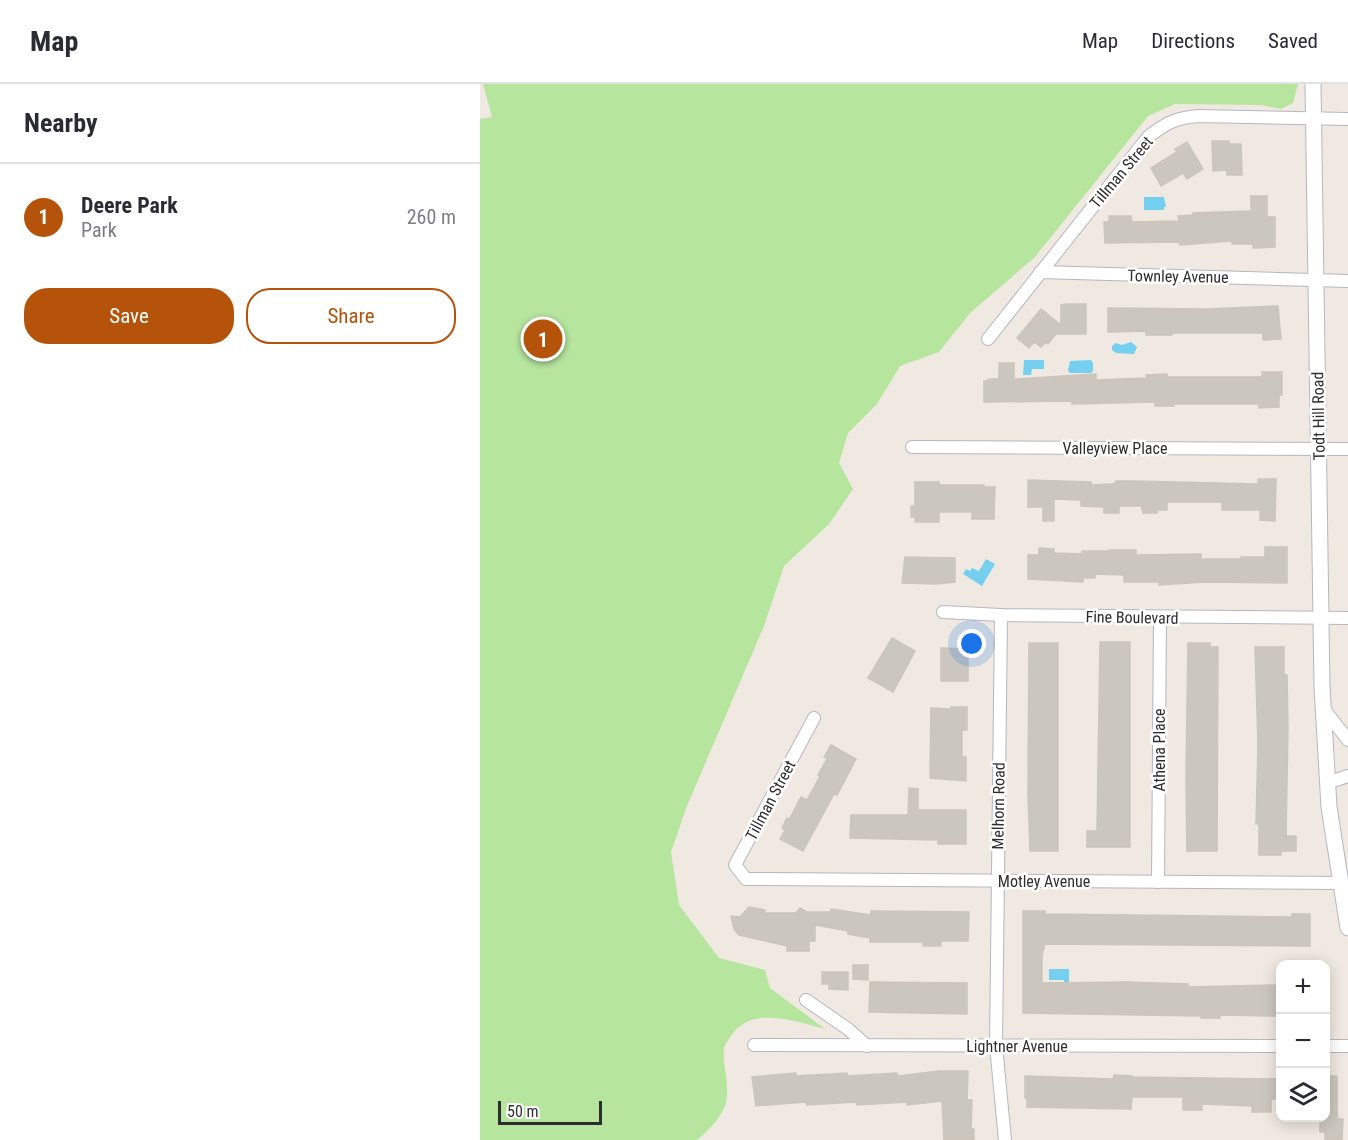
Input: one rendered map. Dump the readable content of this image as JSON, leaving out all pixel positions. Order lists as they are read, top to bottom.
{
  "streets": {
    "street": [
      "Tillman Street",
      "Townley Avenue",
      "Todt Hill Road",
      "Valleyview Place",
      "Fine Boulevard",
      "Athena Place",
      "Melhorn Road",
      "Motley Avenue",
      "Lightner Avenue"
    ]
  },
  "crossings": [
    ["Tillman Street", "Townley Avenue"],
    ["Tillman Street", "Todt Hill Road"],
    ["Tillman Street", "Motley Avenue"],
    ["Townley Avenue", "Todt Hill Road"],
    ["Todt Hill Road", "Valleyview Place"],
    ["Todt Hill Road", "Fine Boulevard"],
    ["Todt Hill Road", "Motley Avenue"],
    ["Fine Boulevard", "Athena Place"],
    ["Fine Boulevard", "Melhorn Road"],
    ["Athena Place", "Motley Avenue"],
    ["Melhorn Road", "Motley Avenue"],
    ["Melhorn Road", "Lightner Avenue"]
  ],
  "scale_bar": "50 m",
  "page": {
    "header": "Map",
    "nav": ["Map", "Directions", "Saved"],
    "heading": "Nearby",
    "list": [
      {
        "mark": "1",
        "name": "Deere Park",
        "note": "Park",
        "value": "260 m"
      }
    ],
    "buttons": ["Save", "Share"],
    "pins": "1",
    "map_buttons": ["+", "−"],
    "scale": "50 m"
  }
}
